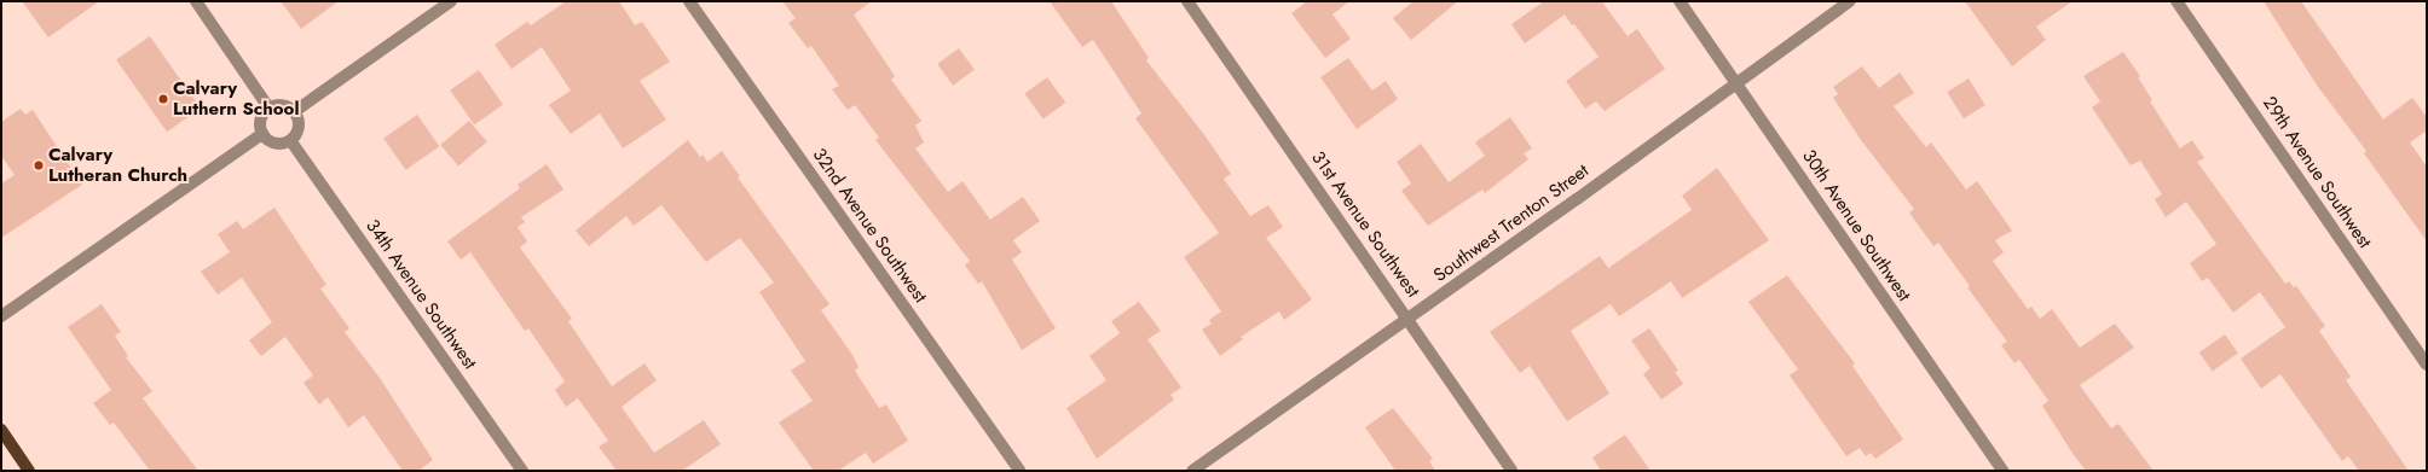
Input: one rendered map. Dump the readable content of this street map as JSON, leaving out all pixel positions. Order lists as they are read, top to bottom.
{
  "streets": {
    "street": [
      "29th Avenue Southwest",
      "Southwest Trenton Street",
      "31st Avenue Southwest",
      "32nd Avenue Southwest",
      "30th Avenue Southwest",
      "34th Avenue Southwest"
    ]
  },
  "crossings": [
    ["Southwest Trenton Street", "31st Avenue Southwest"],
    ["Southwest Trenton Street", "30th Avenue Southwest"]
  ],
  "places": ["Calvary Luthern School", "Calvary Lutheran Church"]
}
